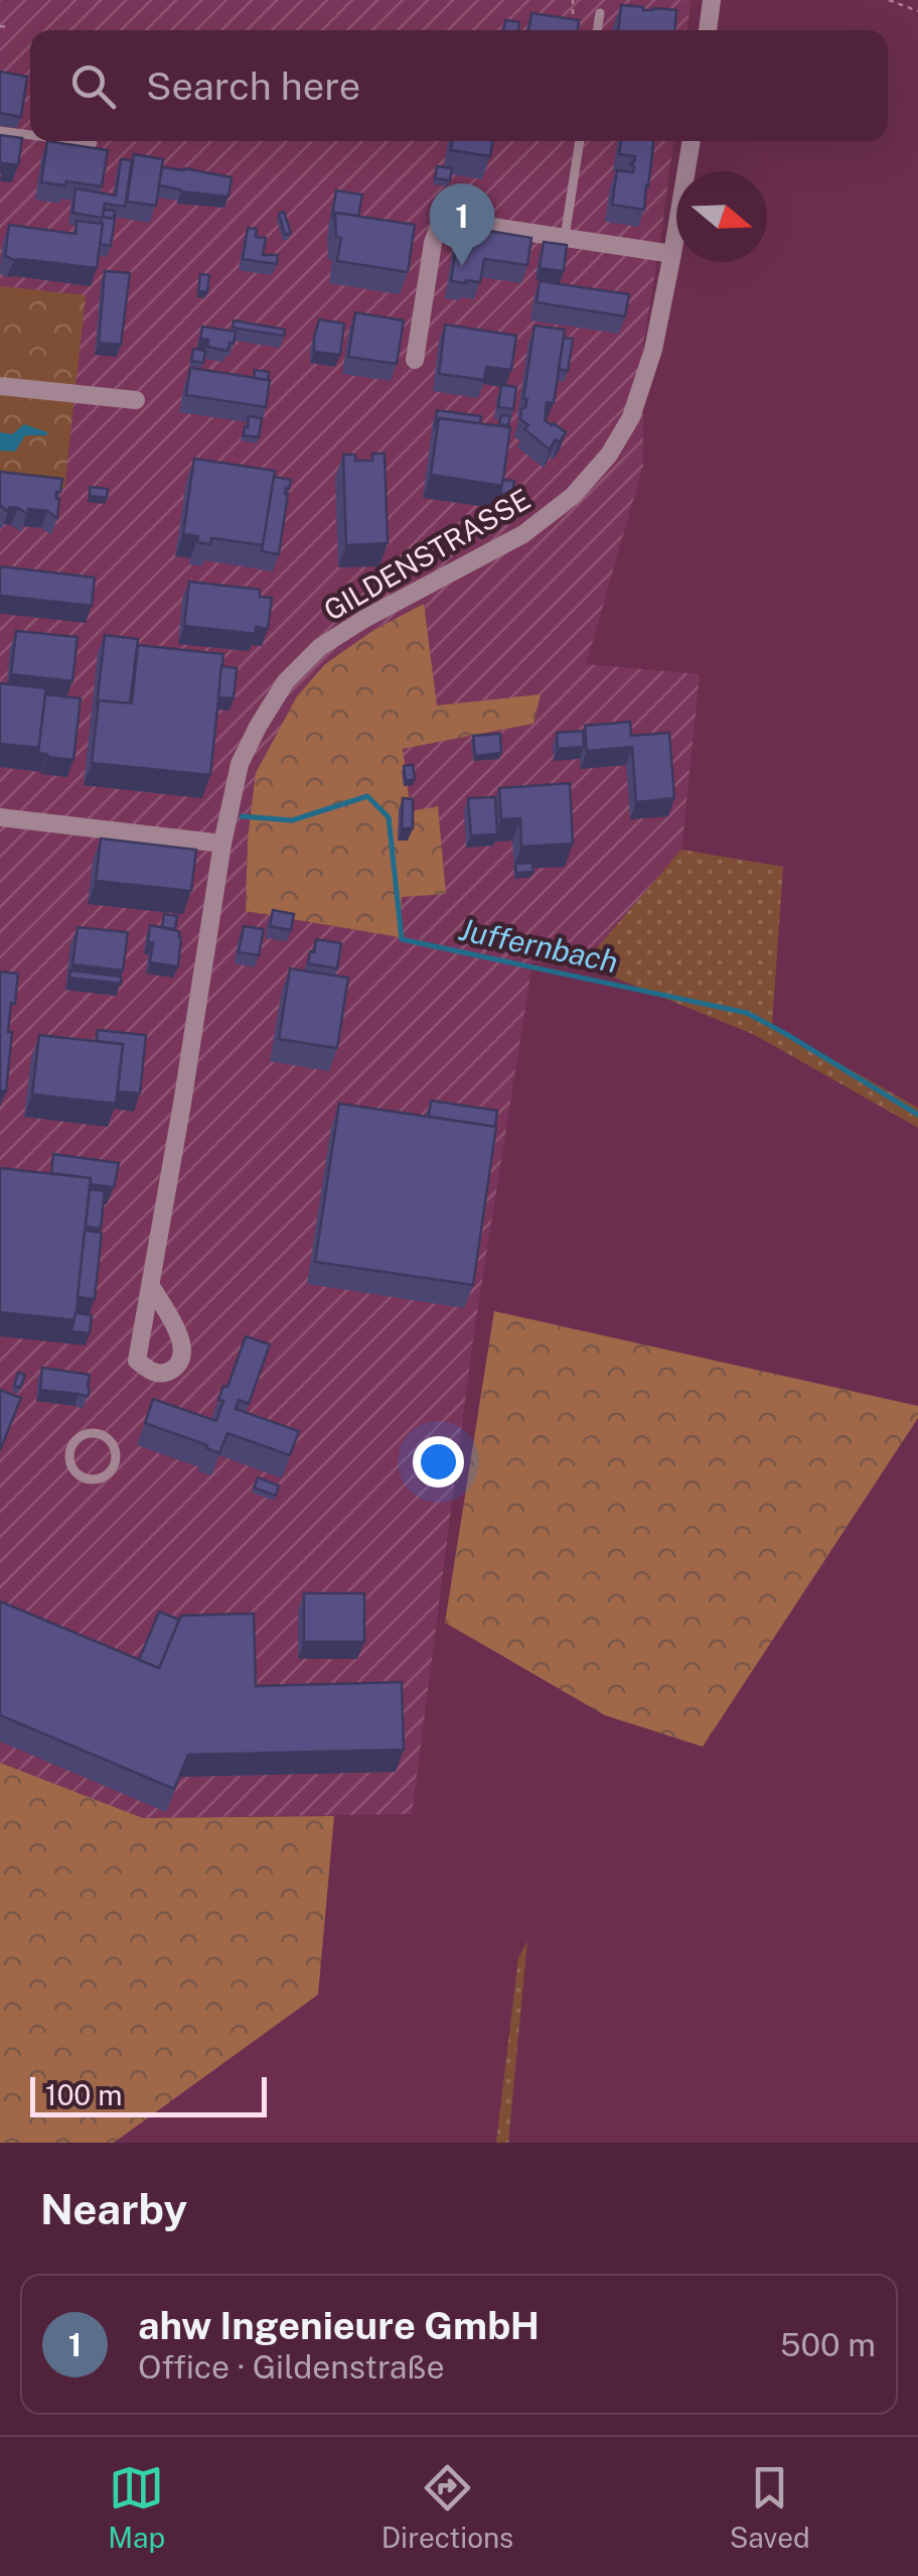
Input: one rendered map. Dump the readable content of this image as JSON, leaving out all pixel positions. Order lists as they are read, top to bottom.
{
  "streets": {
    "street": ["GILDENSTRASSE"]
  },
  "water": ["Juffernbach"],
  "scale_bar": "100 m",
  "north": "right",
  "page": {
    "search": "Search here",
    "pins": "1",
    "scale": "100 m",
    "heading": "Nearby",
    "list": [
      {
        "mark": "1",
        "name": "ahw Ingenieure GmbH",
        "note": "Office · Gildenstraße",
        "value": "500 m"
      }
    ],
    "nav": ["Map", "Directions", "Saved"]
  }
}
